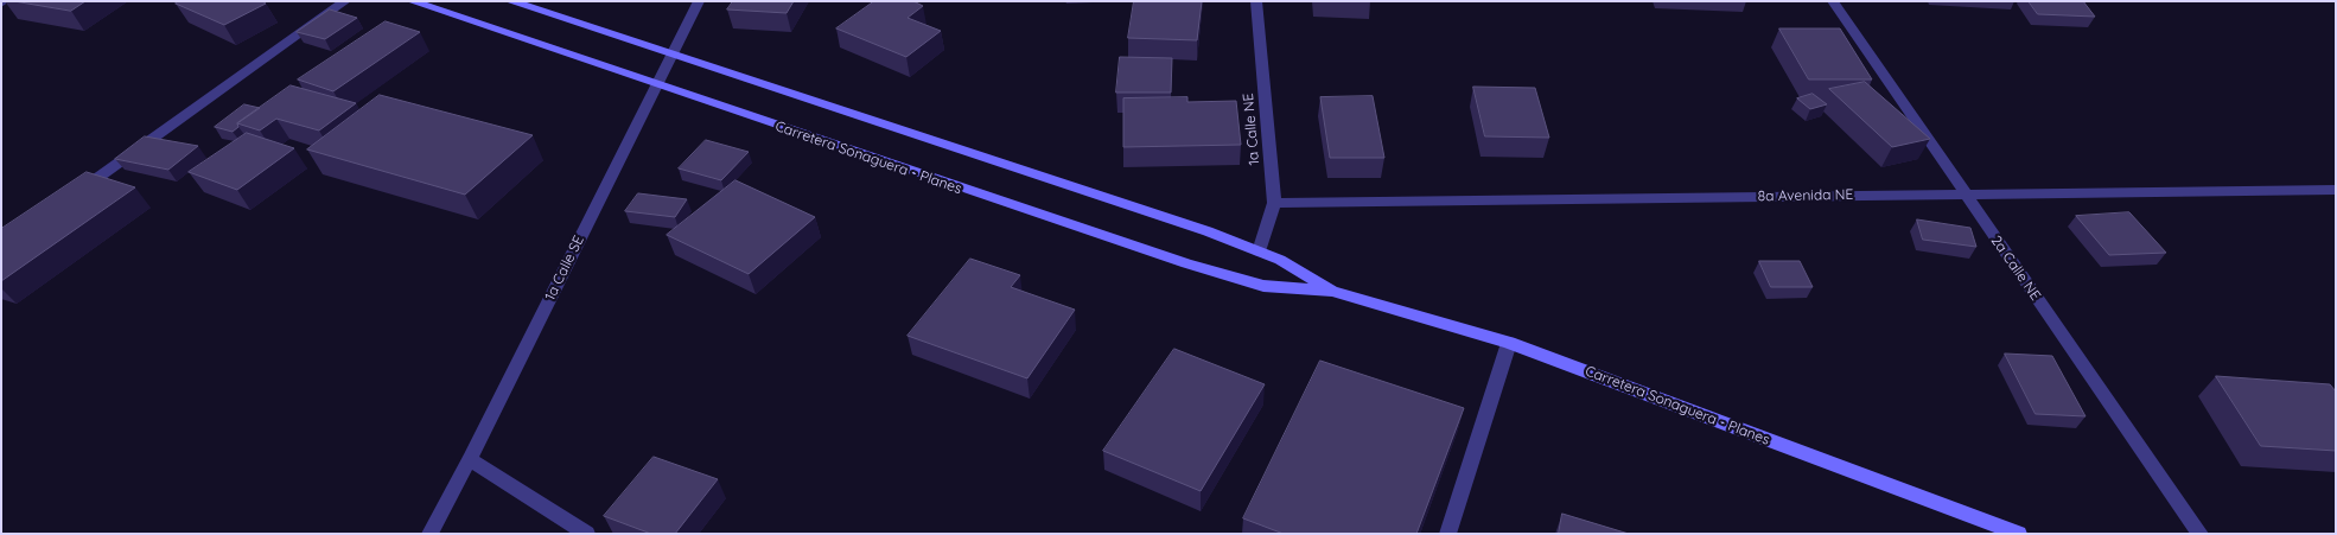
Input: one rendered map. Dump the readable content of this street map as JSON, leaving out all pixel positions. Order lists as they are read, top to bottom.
{
  "streets": {
    "main road": ["Carretera Sonaguera - Planes"],
    "street": [
      "1a Calle NE",
      "8a Avenida NE",
      "1a Calle SE",
      "2a Calle NE"
    ]
  },
  "crossings": [
    ["1a Calle NE", "Carretera Sonaguera - Planes"],
    ["1a Calle NE", "8a Avenida NE"],
    ["Carretera Sonaguera - Planes", "1a Calle SE"],
    ["8a Avenida NE", "2a Calle NE"]
  ]
}
